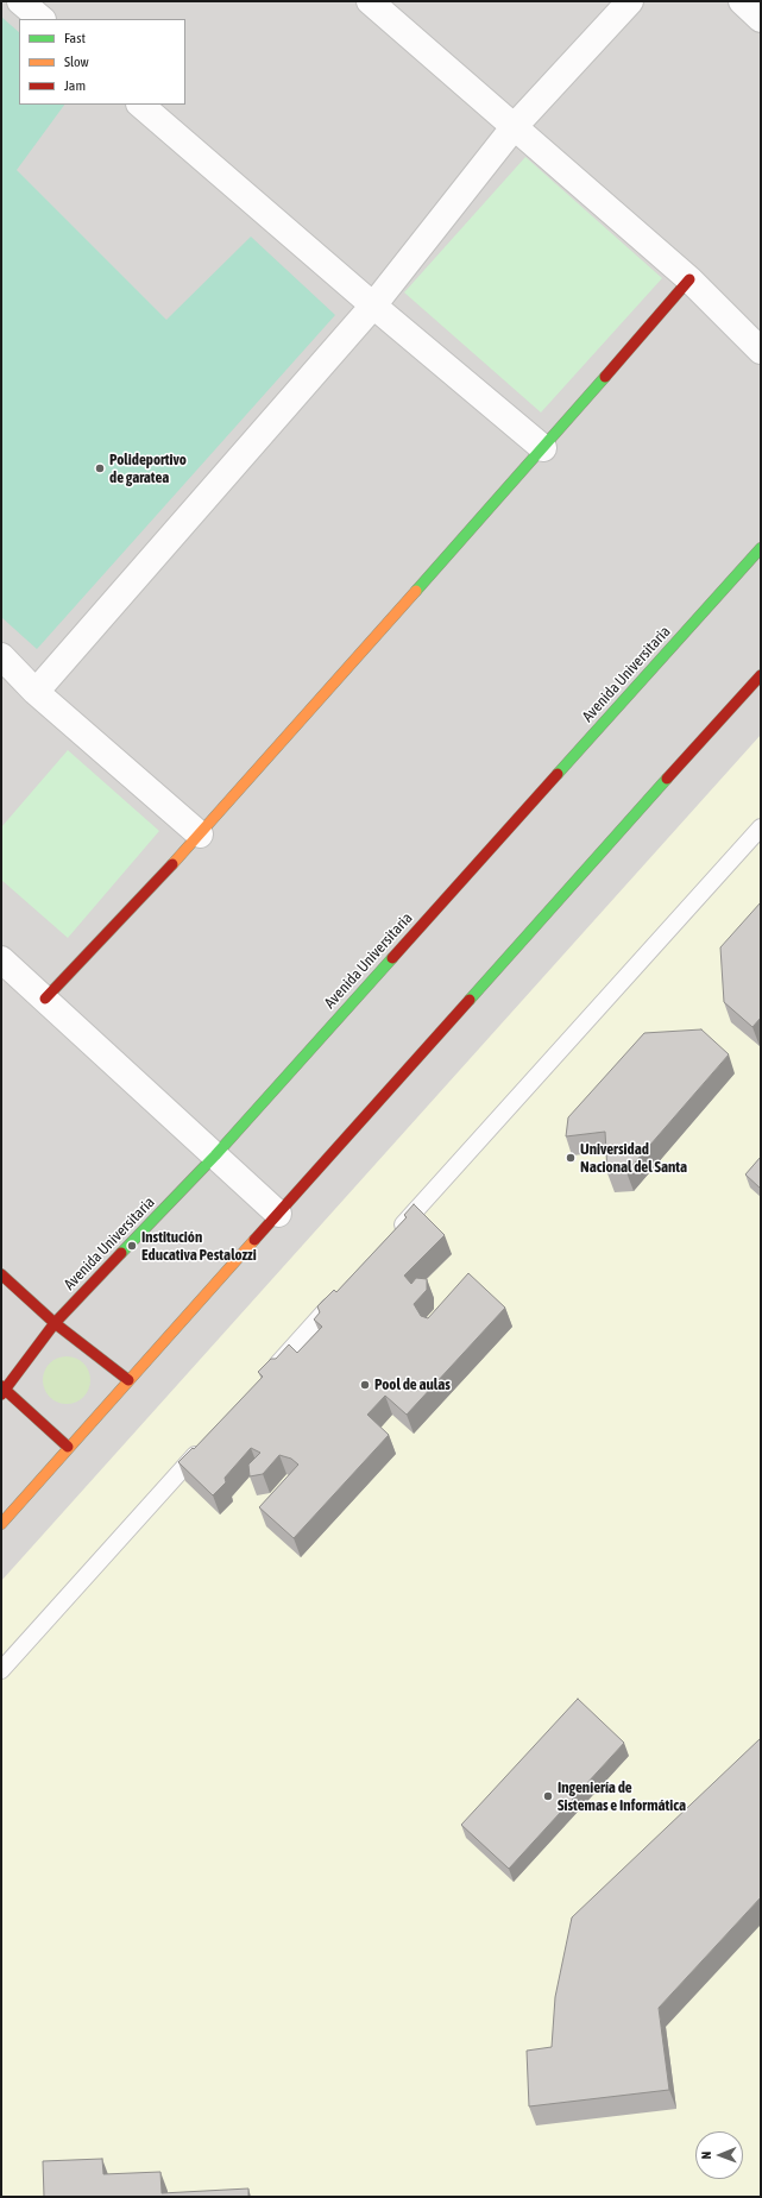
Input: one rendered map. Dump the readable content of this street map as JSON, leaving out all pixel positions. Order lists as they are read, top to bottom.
{
  "streets": {
    "main road": ["Avenida Universitaria"]
  },
  "places": [
    "Polideportivo de garatea",
    "Universidad Nacional del Santa",
    "Institución Educativa Pestalozzi",
    "Pool de aulas",
    "Ingeniería de Sistemas e Informática"
  ],
  "legend": ["Fast", "Slow", "Jam"],
  "north": "left"
}
